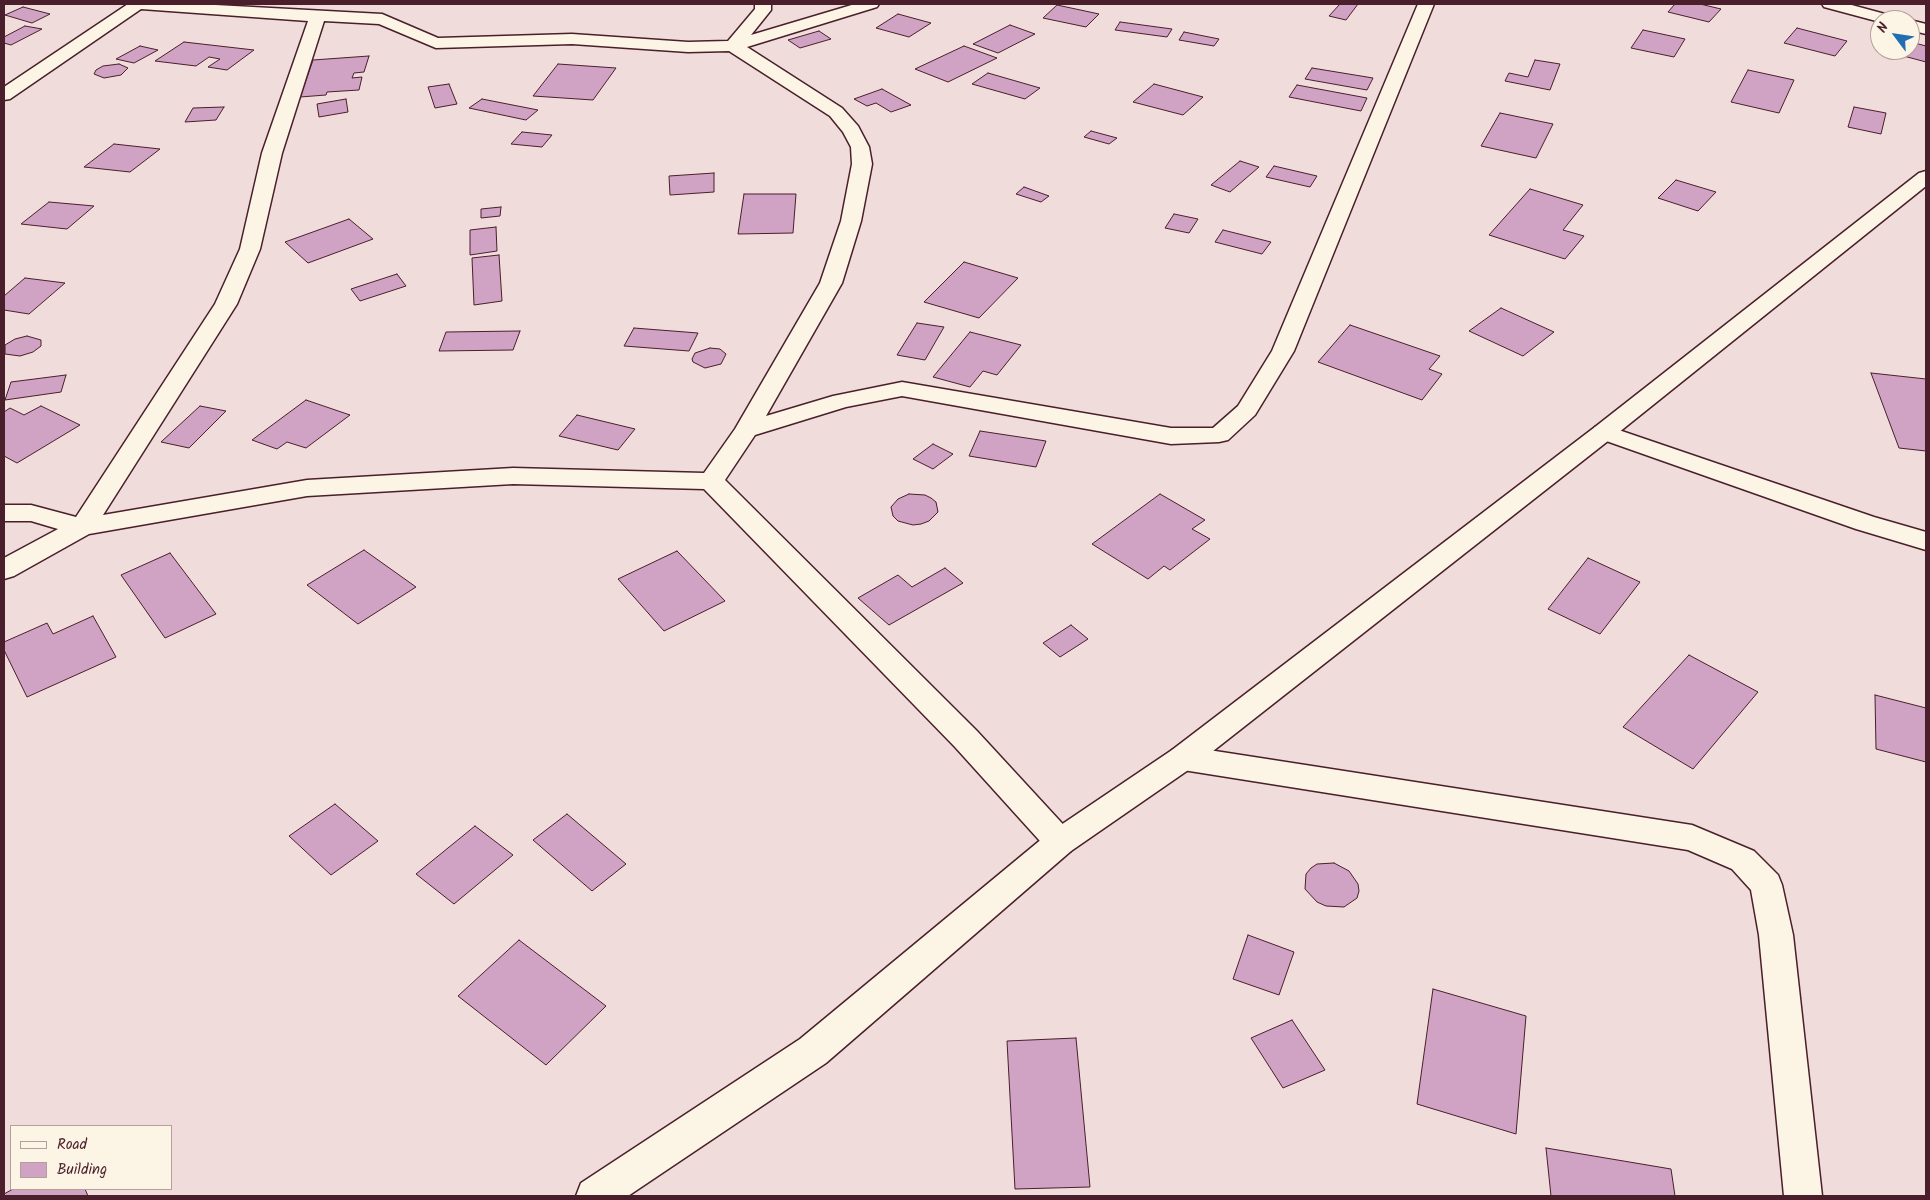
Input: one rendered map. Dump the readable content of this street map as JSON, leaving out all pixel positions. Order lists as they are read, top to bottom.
{
  "legend": ["Road", "Building"],
  "north": "top left"
}
